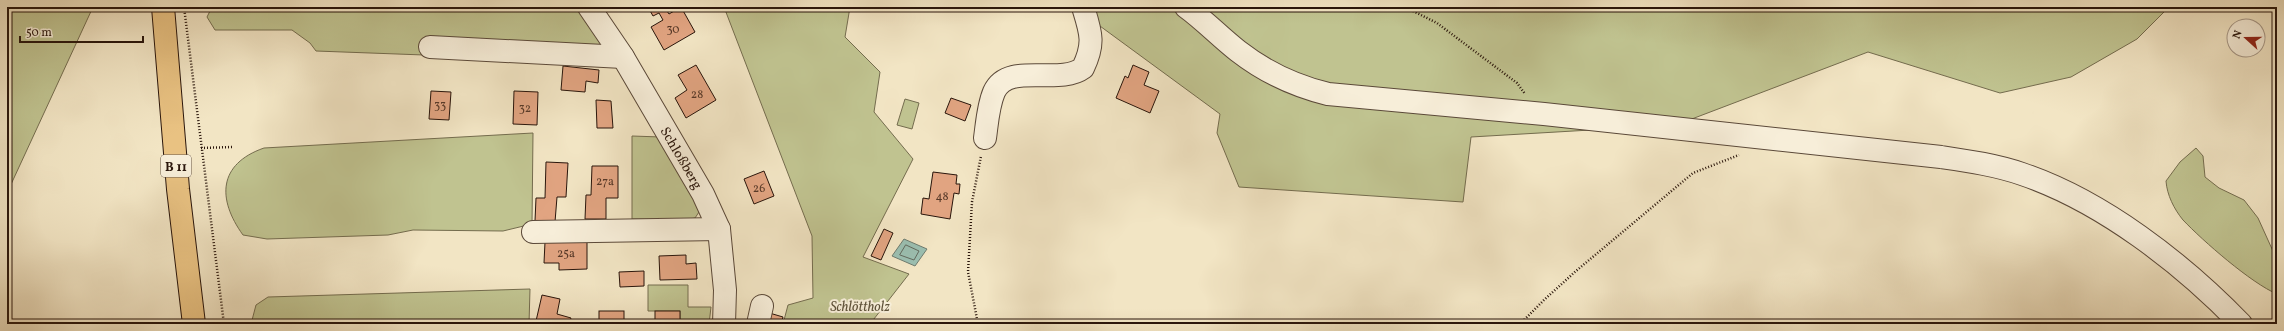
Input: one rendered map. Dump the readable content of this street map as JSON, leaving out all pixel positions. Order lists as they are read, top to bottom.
{
  "streets": {
    "main road": ["B 11"],
    "street": ["Schloßberg"]
  },
  "parks": ["Schlöttholz"],
  "house_numbers": [
    "30",
    "28",
    "33",
    "32",
    "27a",
    "26",
    "48",
    "25a"
  ],
  "scale_bar": "50 m",
  "north": "left"
}
